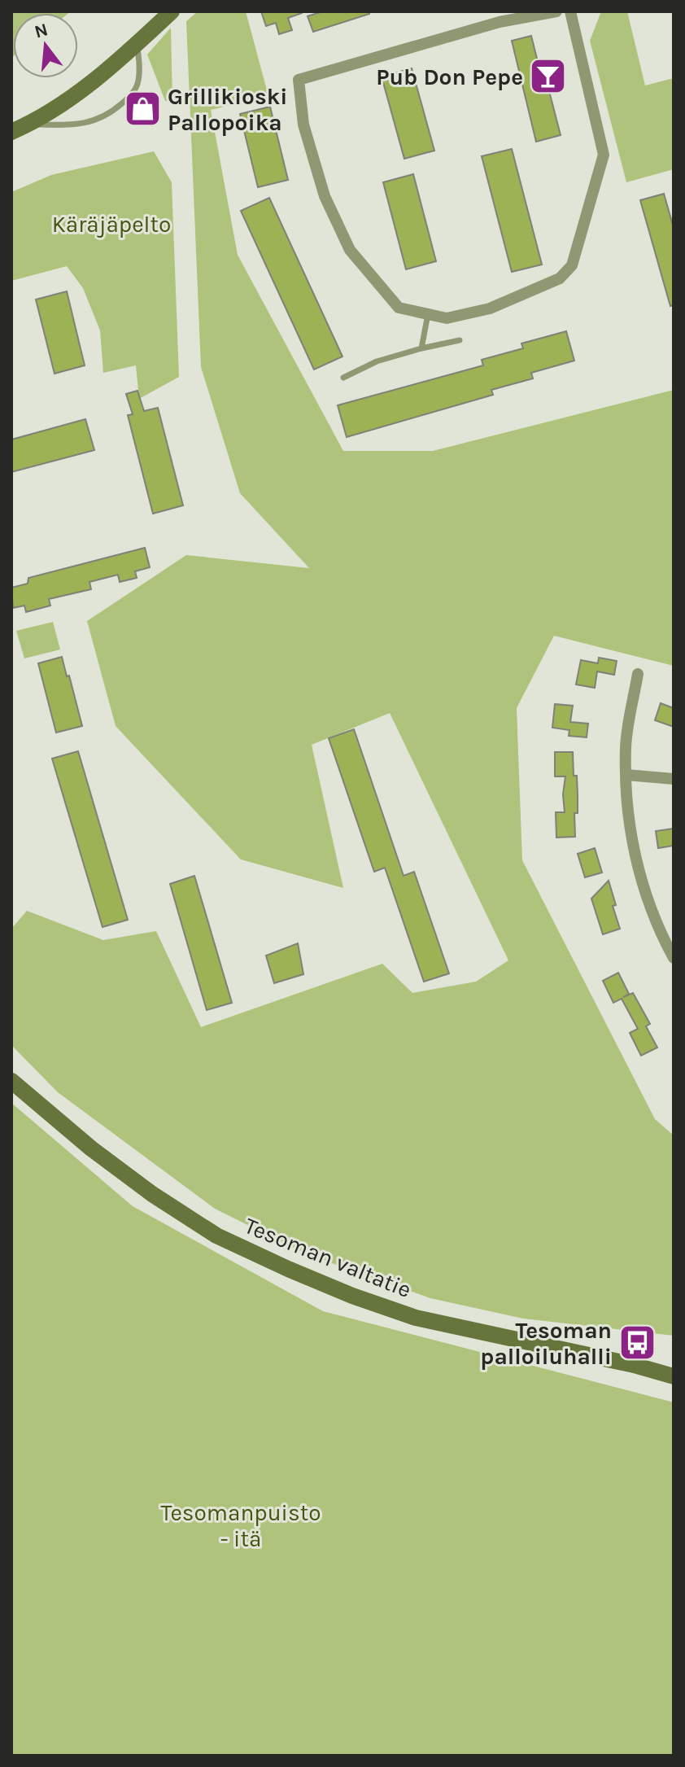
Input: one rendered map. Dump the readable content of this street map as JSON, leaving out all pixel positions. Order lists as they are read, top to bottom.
{
  "streets": {
    "main road": ["Tesoman valtatie"]
  },
  "parks": ["Käräjäpelto", "Tesomanpuisto - itä"],
  "places": {
    "bar": ["Pub Don Pepe"],
    "shop": ["Grillikioski Pallopoika"],
    "bus stop": ["Tesoman palloiluhalli"]
  },
  "north": "top"
}
